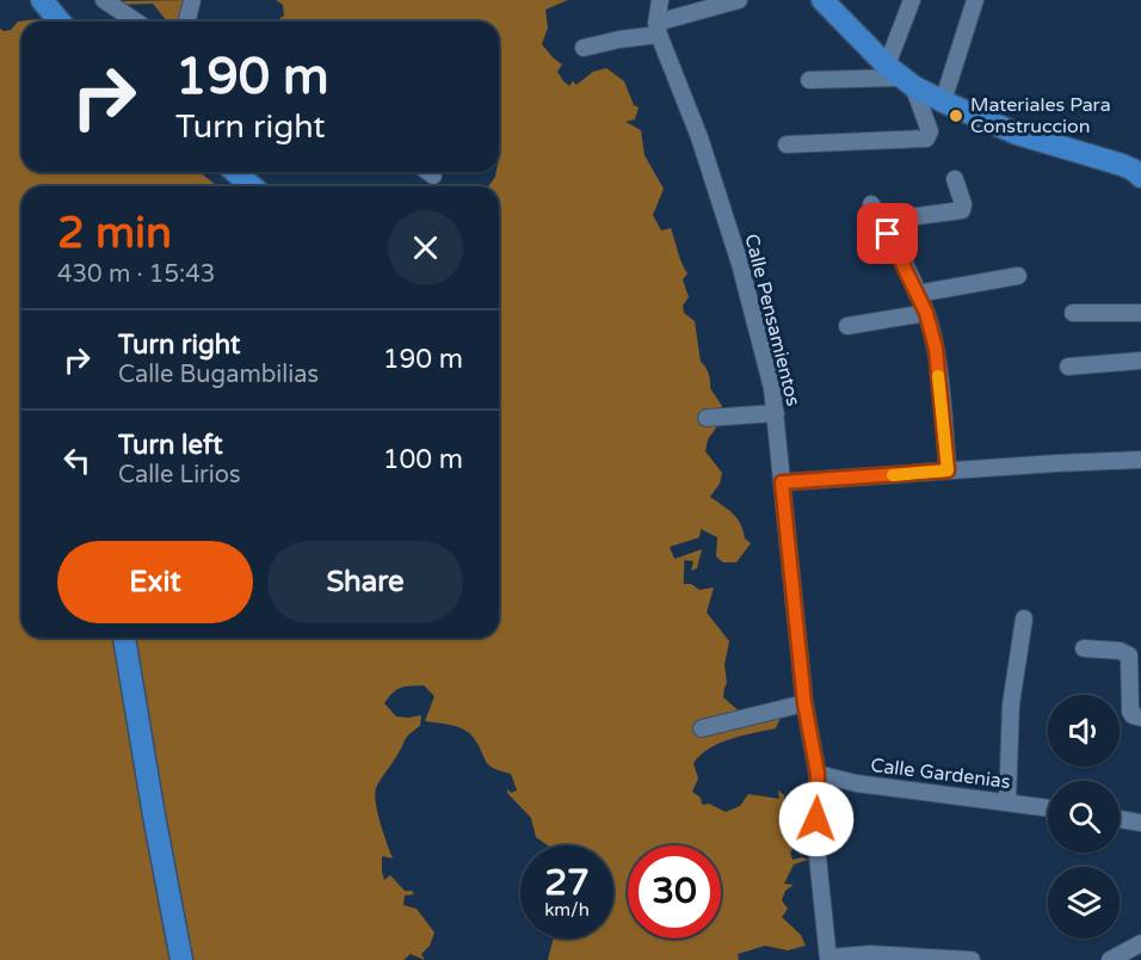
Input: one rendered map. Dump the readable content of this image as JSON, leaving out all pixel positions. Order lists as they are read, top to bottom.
{
  "streets": {
    "street": ["Calle Pensamientos", "Calle Gardenias"]
  },
  "crossings": [
    ["Calle Pensamientos", "Calle Gardenias"]
  ],
  "places": ["Materiales Para Construccion"],
  "page": {
    "turn": ["190 m", "Turn right"],
    "heading": ["2 min", "430 m · 15:43"],
    "list": [
      {
        "name": "Turn right",
        "note": "Calle Bugambilias",
        "value": "190 m"
      },
      {
        "name": "Turn left",
        "note": "Calle Lirios",
        "value": "100 m"
      }
    ],
    "buttons": ["Exit", "Share"],
    "speed": "27 km/h",
    "limit": "30"
  }
}
